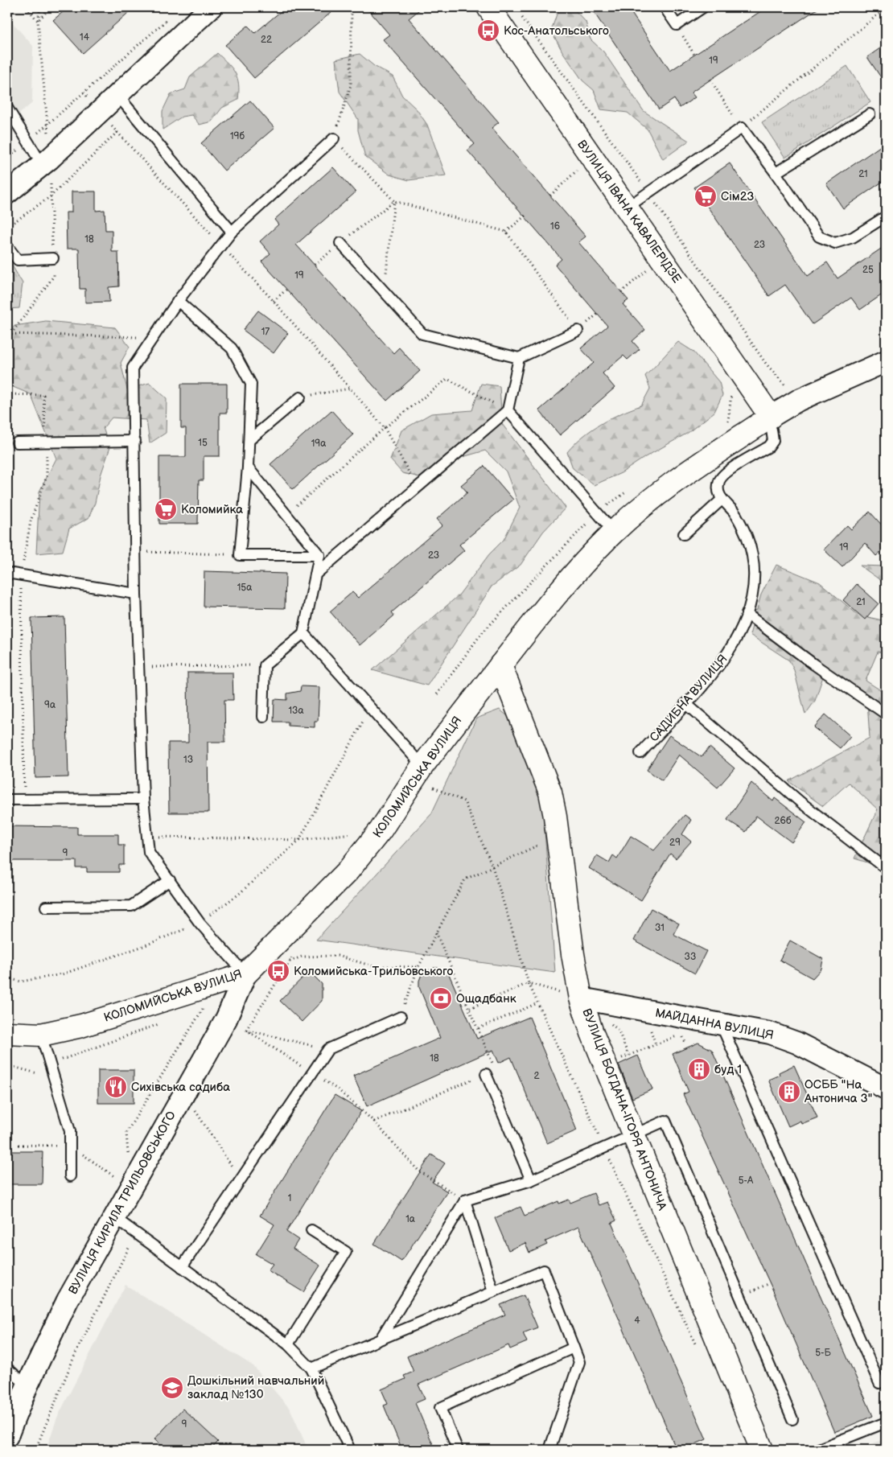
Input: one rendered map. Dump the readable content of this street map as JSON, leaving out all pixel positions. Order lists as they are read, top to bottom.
{
  "streets": {
    "main road": ["ВУЛИЦЯ ІВАНА КАВАЛЕРІДЗЕ", "КОЛОМИЙСЬКА ВУЛИЦЯ", "ВУЛИЦЯ БОГДАНА-ІГОРЯ АНТОНИЧА"],
    "street": ["МАЙДАННА ВУЛИЦЯ", "ВУЛИЦЯ КИРИЛА ТРИЛЬОВСЬКОГО"],
    "lane": ["САДИБНА ВУЛИЦЯ"]
  },
  "crossings": [
    ["ВУЛИЦЯ ІВАНА КАВАЛЕРІДЗЕ", "КОЛОМИЙСЬКА ВУЛИЦЯ"],
    ["КОЛОМИЙСЬКА ВУЛИЦЯ", "ВУЛИЦЯ БОГДАНА-ІГОРЯ АНТОНИЧА"],
    ["КОЛОМИЙСЬКА ВУЛИЦЯ", "ВУЛИЦЯ КИРИЛА ТРИЛЬОВСЬКОГО"],
    ["МАЙДАННА ВУЛИЦЯ", "ВУЛИЦЯ БОГДАНА-ІГОРЯ АНТОНИЧА"]
  ],
  "places": {
    "bus stop": ["Кос-Анатольського", "Коломийська-Трильовського"],
    "supermarket": ["Сім23", "Коломийка"],
    "bank": ["Ощадбанк"],
    "building": ["буд 1", "ОСББ \"На Антонича 3\""],
    "restaurant": ["Сихівська садиба"],
    "school or university": ["Дошкільний навчальний заклад №130"]
  },
  "house_numbers": [
    "14",
    "22",
    "19",
    "19б",
    "21",
    "16",
    "18",
    "23",
    "25",
    "19",
    "17",
    "15",
    "19а",
    "19",
    "23",
    "15а",
    "21",
    "9а",
    "13а",
    "13",
    "26б",
    "29",
    "9",
    "31",
    "33",
    "18",
    "2",
    "5-А",
    "1",
    "1а",
    "4",
    "5-Б",
    "9"
  ]
}
